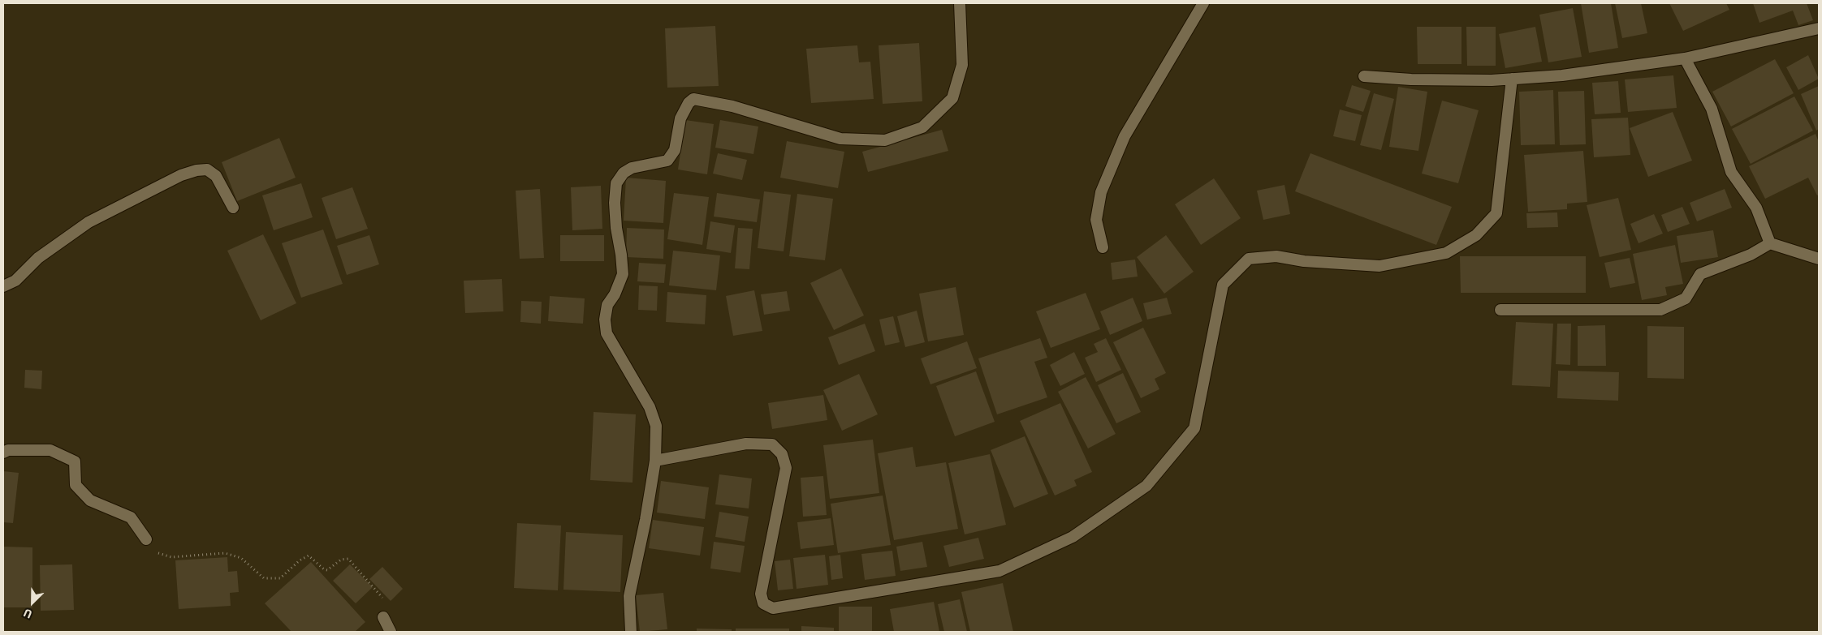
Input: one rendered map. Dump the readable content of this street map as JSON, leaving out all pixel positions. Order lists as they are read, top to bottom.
{
  "north": "bottom left"
}
